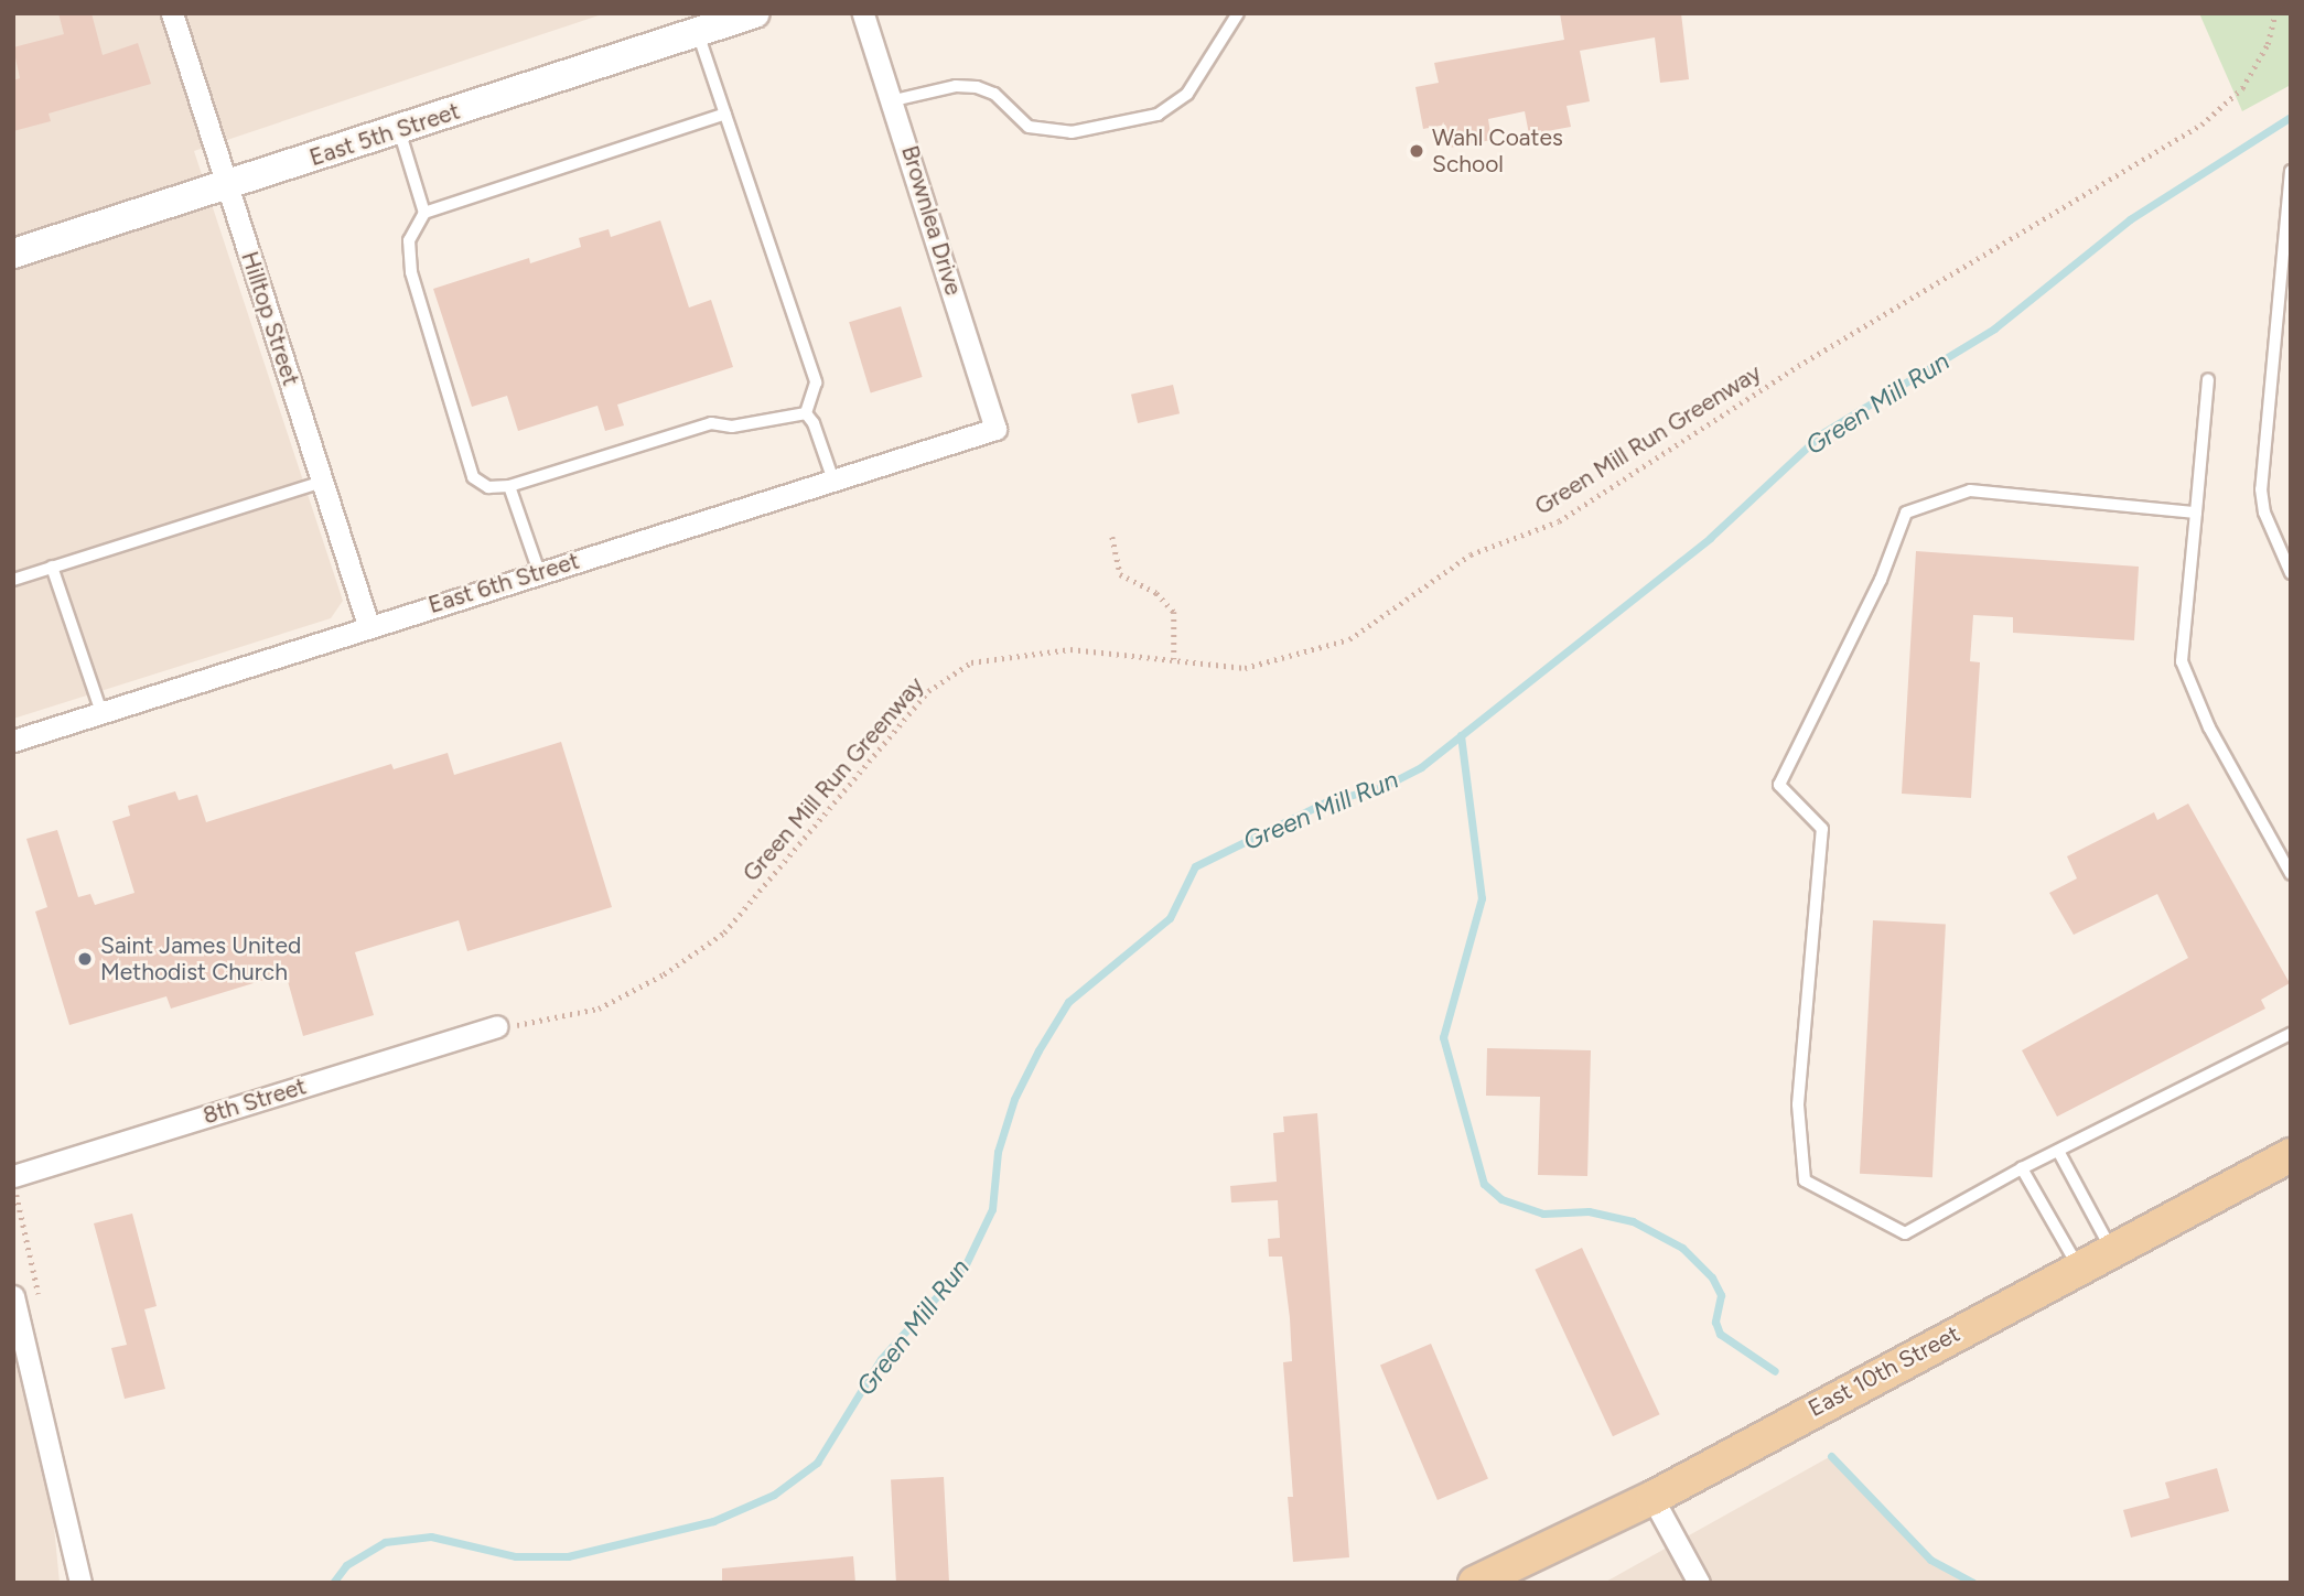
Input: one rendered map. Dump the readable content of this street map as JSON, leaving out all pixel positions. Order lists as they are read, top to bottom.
{
  "streets": {
    "main road": ["East 5th Street", "East 10th Street"],
    "street": [
      "Brownlea Drive",
      "Hilltop Street",
      "East 6th Street",
      "8th Street"
    ],
    "path": ["Green Mill Run Greenway"]
  },
  "crossings": [
    ["East 5th Street", "Hilltop Street"],
    ["Brownlea Drive", "East 6th Street"],
    ["Hilltop Street", "East 6th Street"]
  ],
  "water": ["Green Mill Run"],
  "places": ["Wahl Coates School", "Saint James United Methodist Church"]
}
